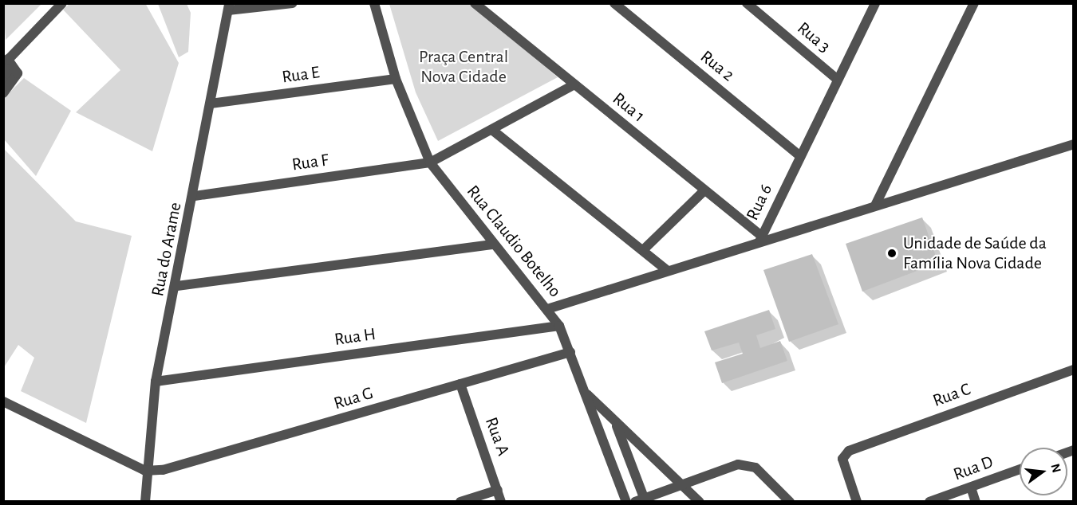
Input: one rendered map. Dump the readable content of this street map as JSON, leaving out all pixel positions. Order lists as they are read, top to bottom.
{
  "streets": {
    "street": [
      "Rua 3",
      "Rua 2",
      "Rua E",
      "Rua 1",
      "Rua F",
      "Rua 6",
      "Rua Claudio Botelho",
      "Rua do Arame",
      "Rua H",
      "Rua C",
      "Rua G",
      "Rua A",
      "Rua D"
    ]
  },
  "crossings": [
    ["Rua 3", "Rua 6"],
    ["Rua 2", "Rua 6"],
    ["Rua E", "Rua Claudio Botelho"],
    ["Rua E", "Rua do Arame"],
    ["Rua 1", "Rua F"],
    ["Rua 1", "Rua 6"],
    ["Rua F", "Rua Claudio Botelho"],
    ["Rua F", "Rua do Arame"],
    ["Rua 6", "Rua Claudio Botelho"],
    ["Rua Claudio Botelho", "Rua H"],
    ["Rua Claudio Botelho", "Rua G"],
    ["Rua do Arame", "Rua H"],
    ["Rua do Arame", "Rua G"],
    ["Rua G", "Rua A"]
  ],
  "parks": ["Praça Central Nova Cidade"],
  "places": ["Unidade de Saúde da Família Nova Cidade"],
  "north": "right"
}
